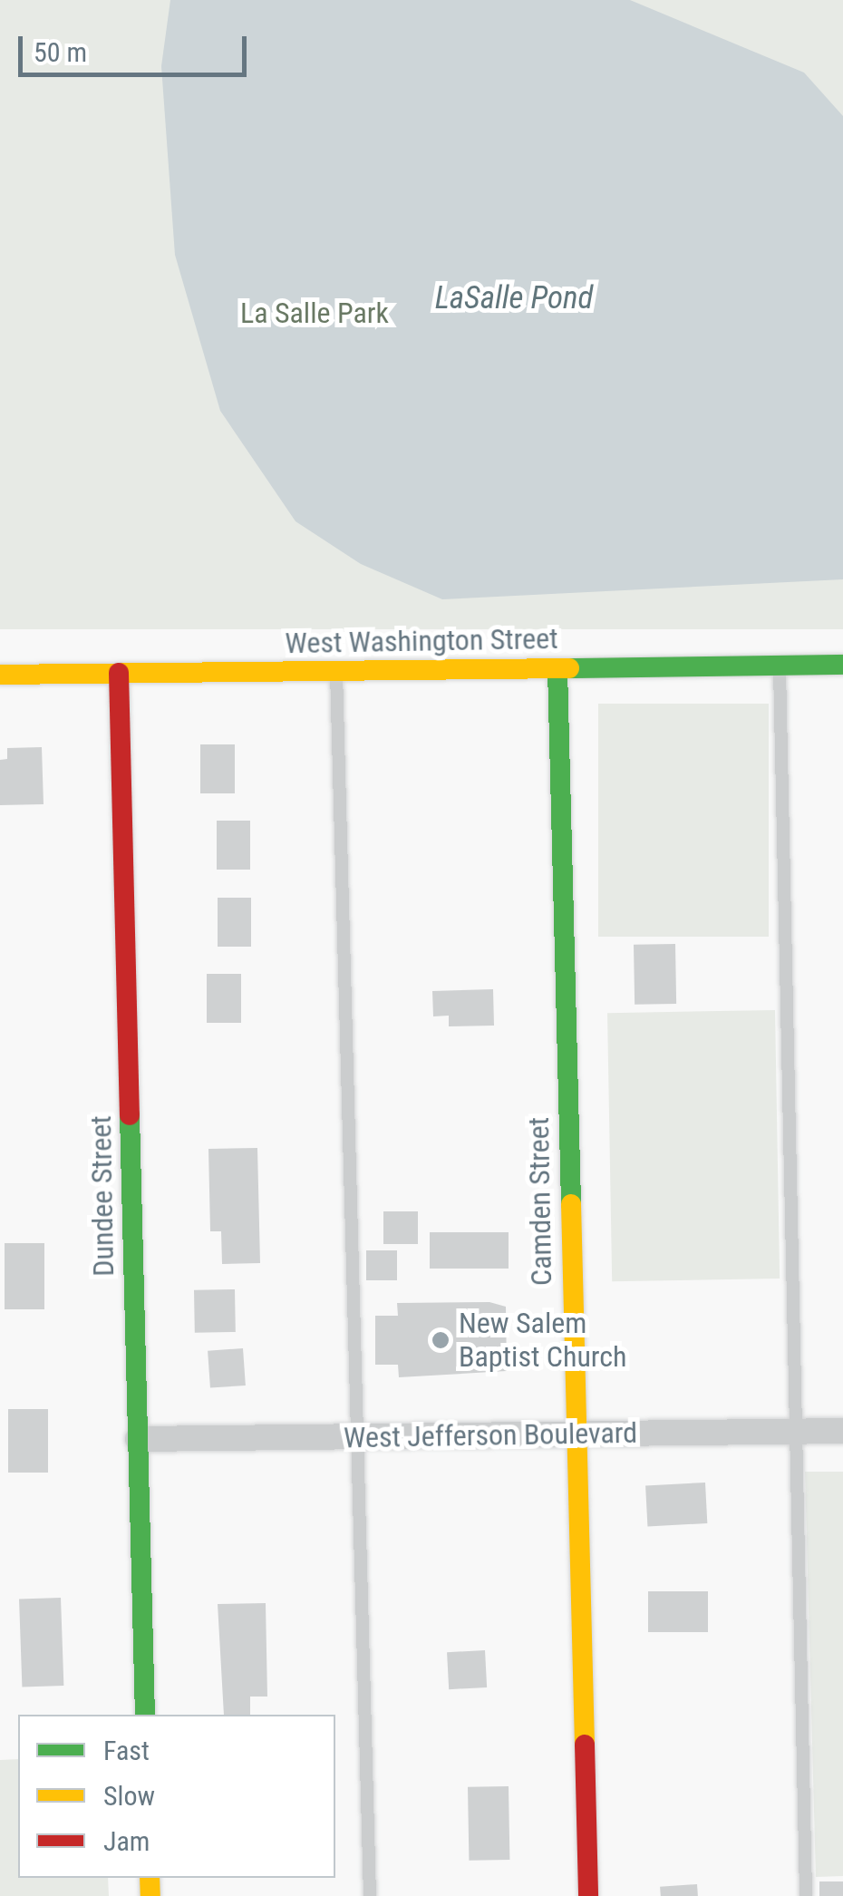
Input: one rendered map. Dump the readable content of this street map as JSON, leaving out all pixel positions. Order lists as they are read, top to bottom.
{
  "streets": {
    "street": [
      "West Washington Street",
      "Dundee Street",
      "Camden Street",
      "West Jefferson Boulevard"
    ]
  },
  "crossings": [
    ["West Washington Street", "Dundee Street"],
    ["West Washington Street", "Camden Street"],
    ["Dundee Street", "West Jefferson Boulevard"],
    ["Camden Street", "West Jefferson Boulevard"]
  ],
  "water": ["LaSalle Pond"],
  "parks": ["La Salle Park"],
  "places": ["New Salem Baptist Church"],
  "legend": ["Fast", "Slow", "Jam"],
  "scale_bar": "50 m"
}
